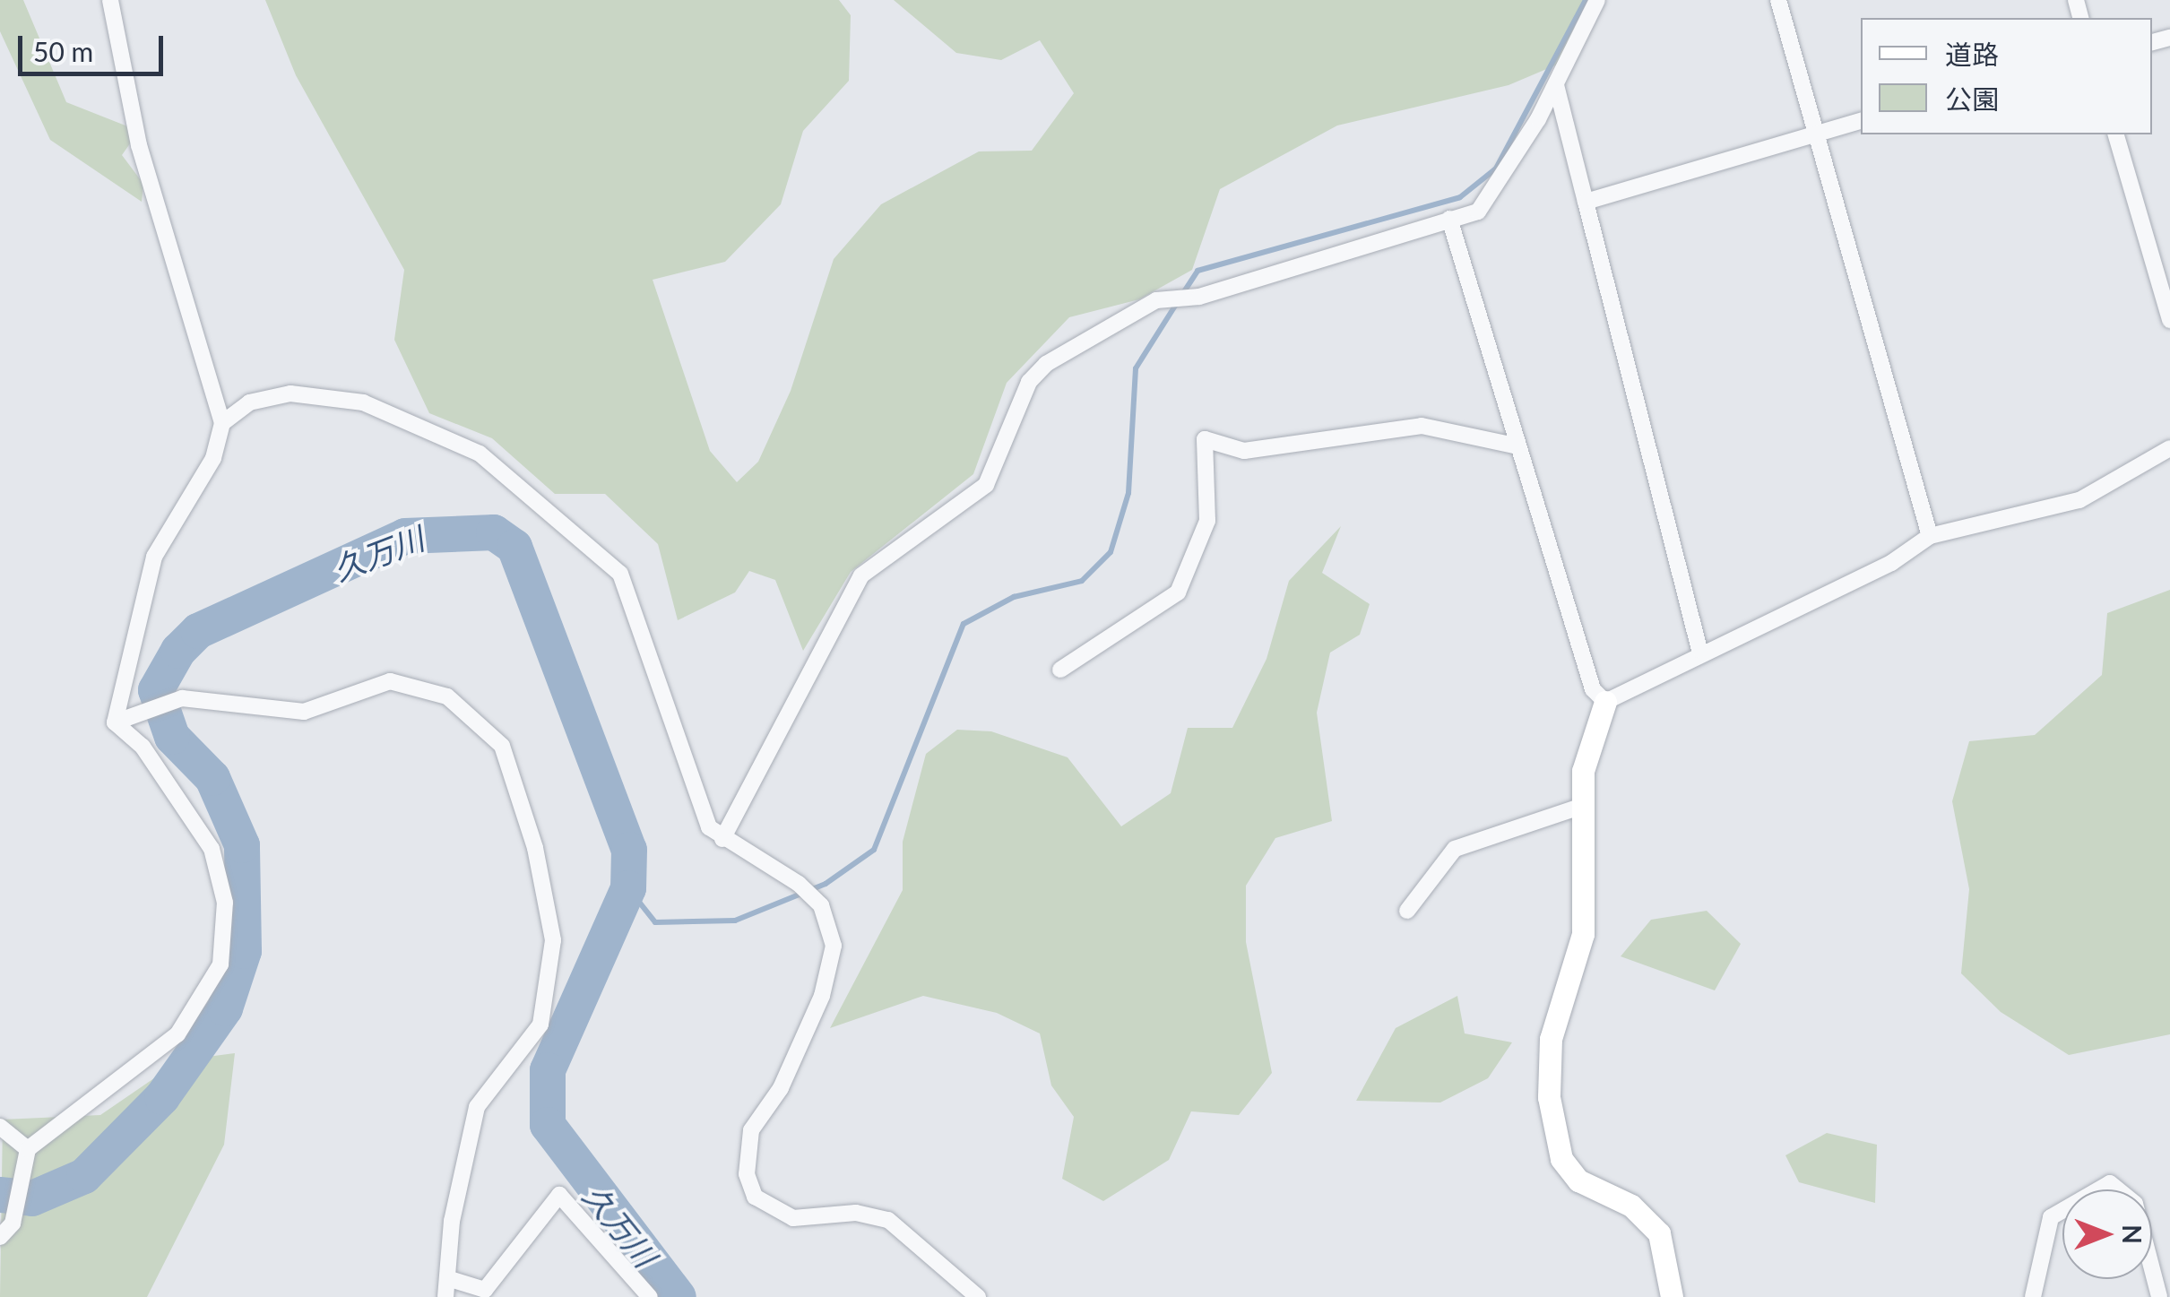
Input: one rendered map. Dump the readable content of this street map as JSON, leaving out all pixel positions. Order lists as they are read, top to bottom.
{
  "water": ["久万川"],
  "legend": ["道路", "公園"],
  "scale_bar": "50 m",
  "north": "right"
}
